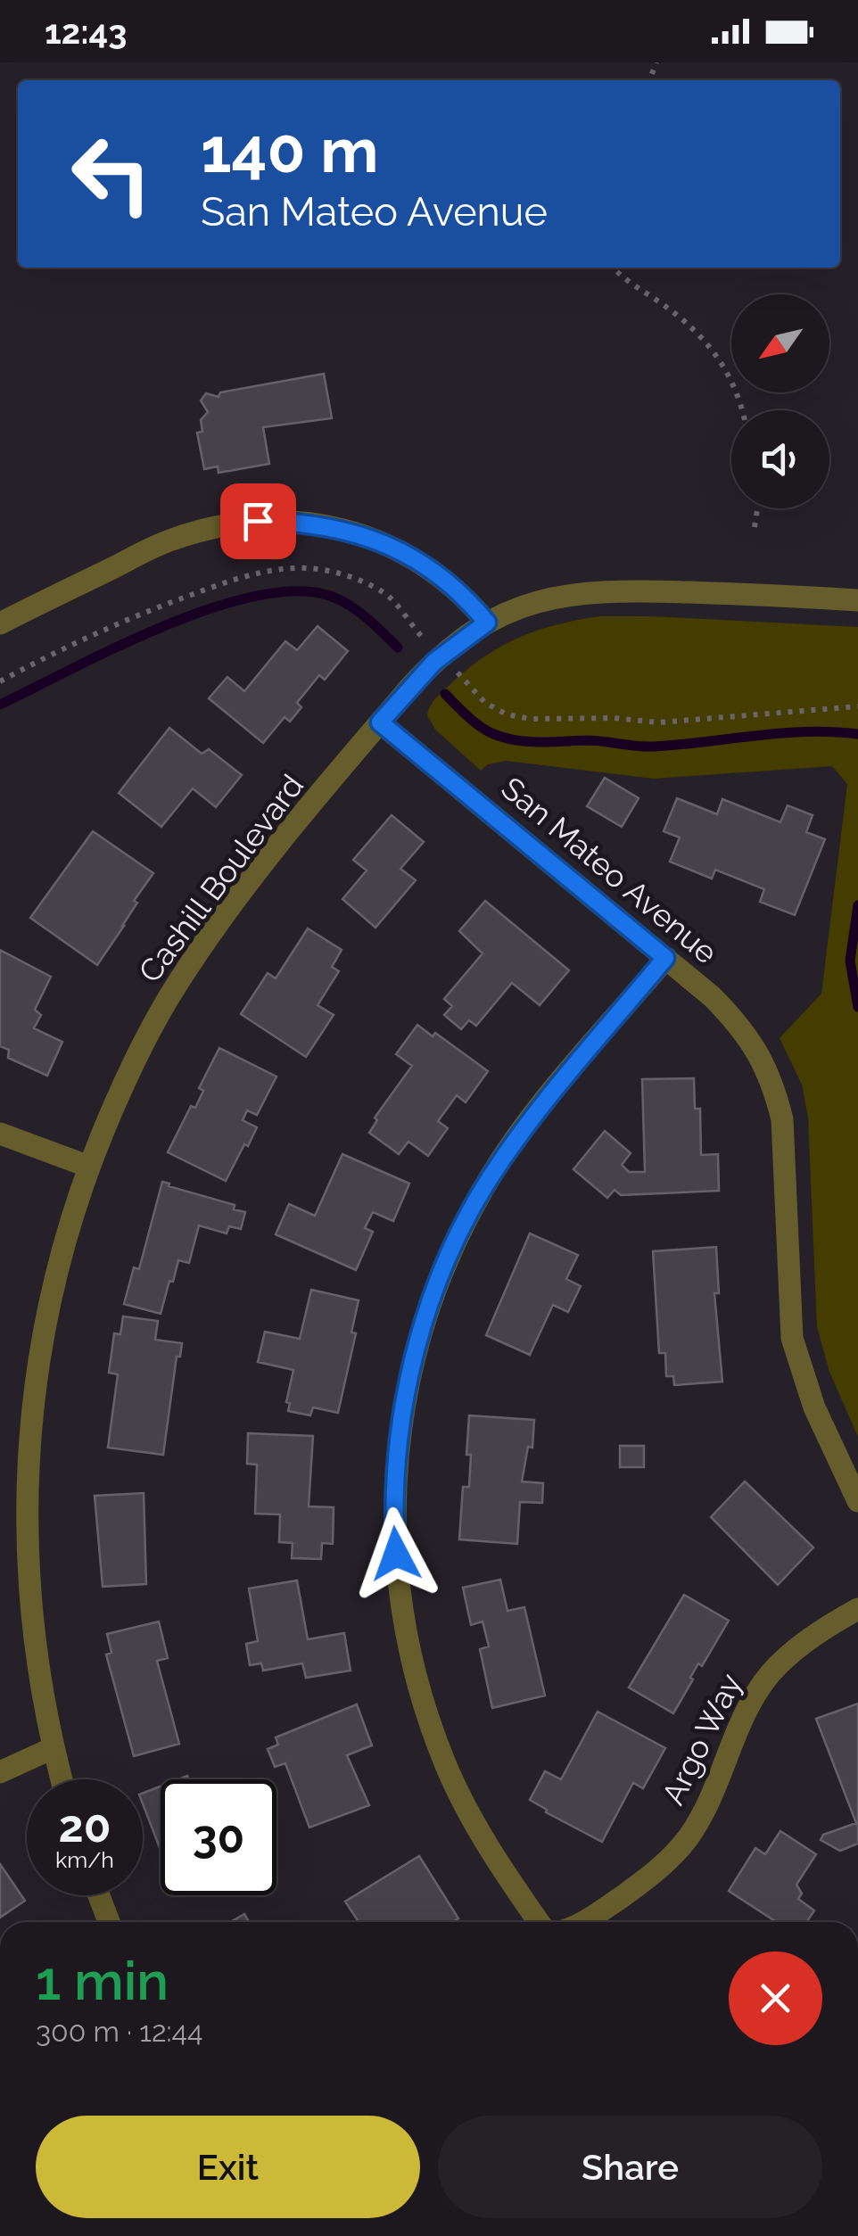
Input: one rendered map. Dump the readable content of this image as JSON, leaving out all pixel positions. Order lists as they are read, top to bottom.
{
  "streets": {
    "street": ["San Mateo Avenue", "Cashill Boulevard", "Argo Way"]
  },
  "crossings": [
    ["San Mateo Avenue", "Cashill Boulevard"]
  ],
  "north": "bottom left",
  "page": {
    "status": "12:43",
    "turn": ["140 m", "San Mateo Avenue"],
    "speed": "20 km/h",
    "limit": "30",
    "heading": ["1 min", "300 m · 12:44"],
    "buttons": ["Exit", "Share"]
  }
}
